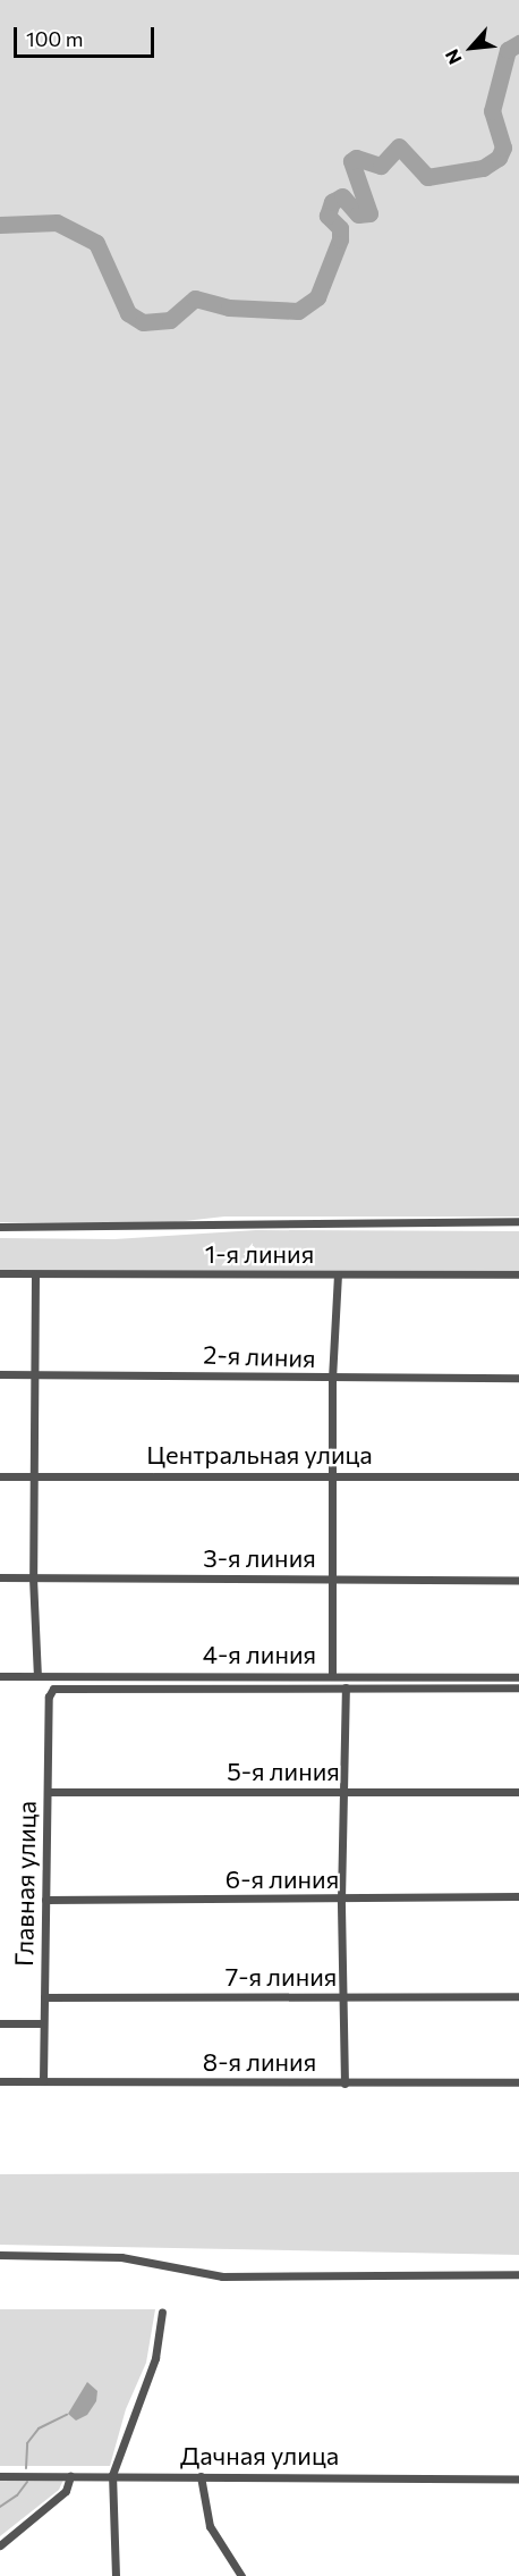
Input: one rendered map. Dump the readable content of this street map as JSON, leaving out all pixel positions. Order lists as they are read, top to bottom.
{
  "streets": {
    "street": [
      "1-я линия",
      "2-я линия",
      "Центральная улица",
      "3-я линия",
      "4-я линия",
      "5-я линия",
      "6-я линия",
      "Главная улица",
      "7-я линия",
      "8-я линия",
      "Дачная улица"
    ]
  },
  "crossings": [
    ["5-я линия", "Главная улица"],
    ["6-я линия", "Главная улица"],
    ["Главная улица", "7-я линия"],
    ["Главная улица", "8-я линия"]
  ],
  "scale_bar": "100 m",
  "north": "bottom left"
}
